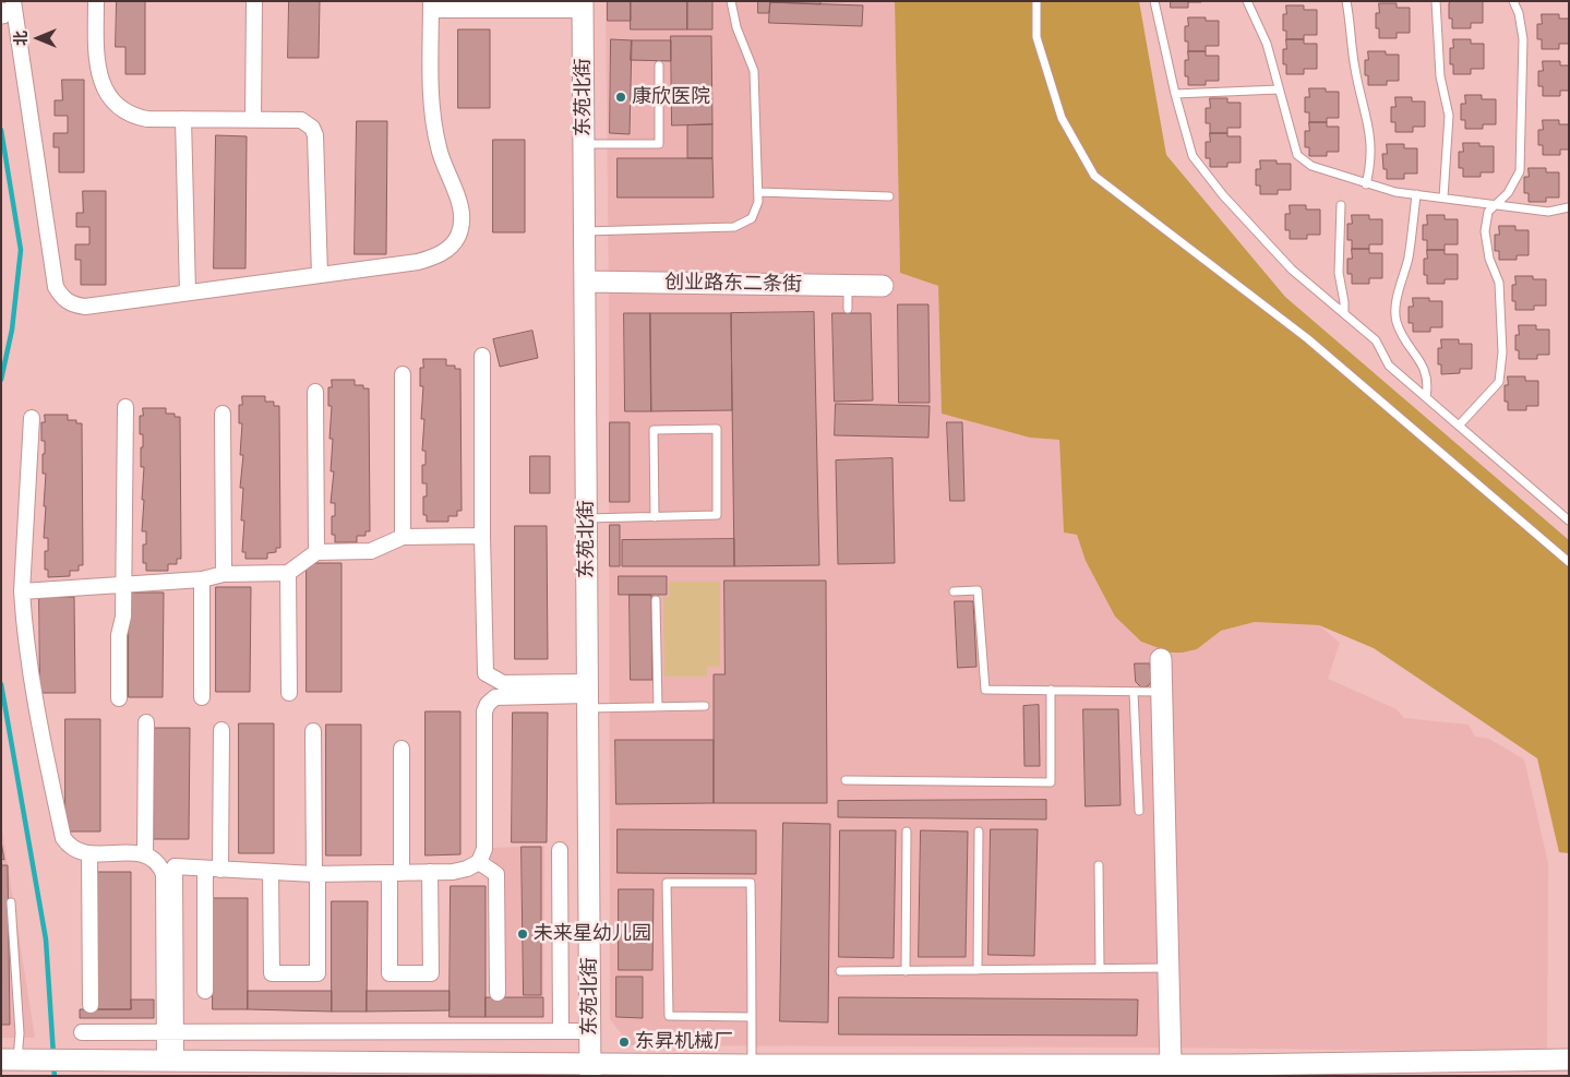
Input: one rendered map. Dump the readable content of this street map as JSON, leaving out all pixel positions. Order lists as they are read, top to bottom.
{
  "streets": {
    "street": ["东苑北街", "创业路东二条街"]
  },
  "crossings": [
    ["东苑北街", "创业路东二条街"]
  ],
  "places": ["康欣医院", "未来星幼儿园", "东昇机械厂"],
  "north": "left"
}
